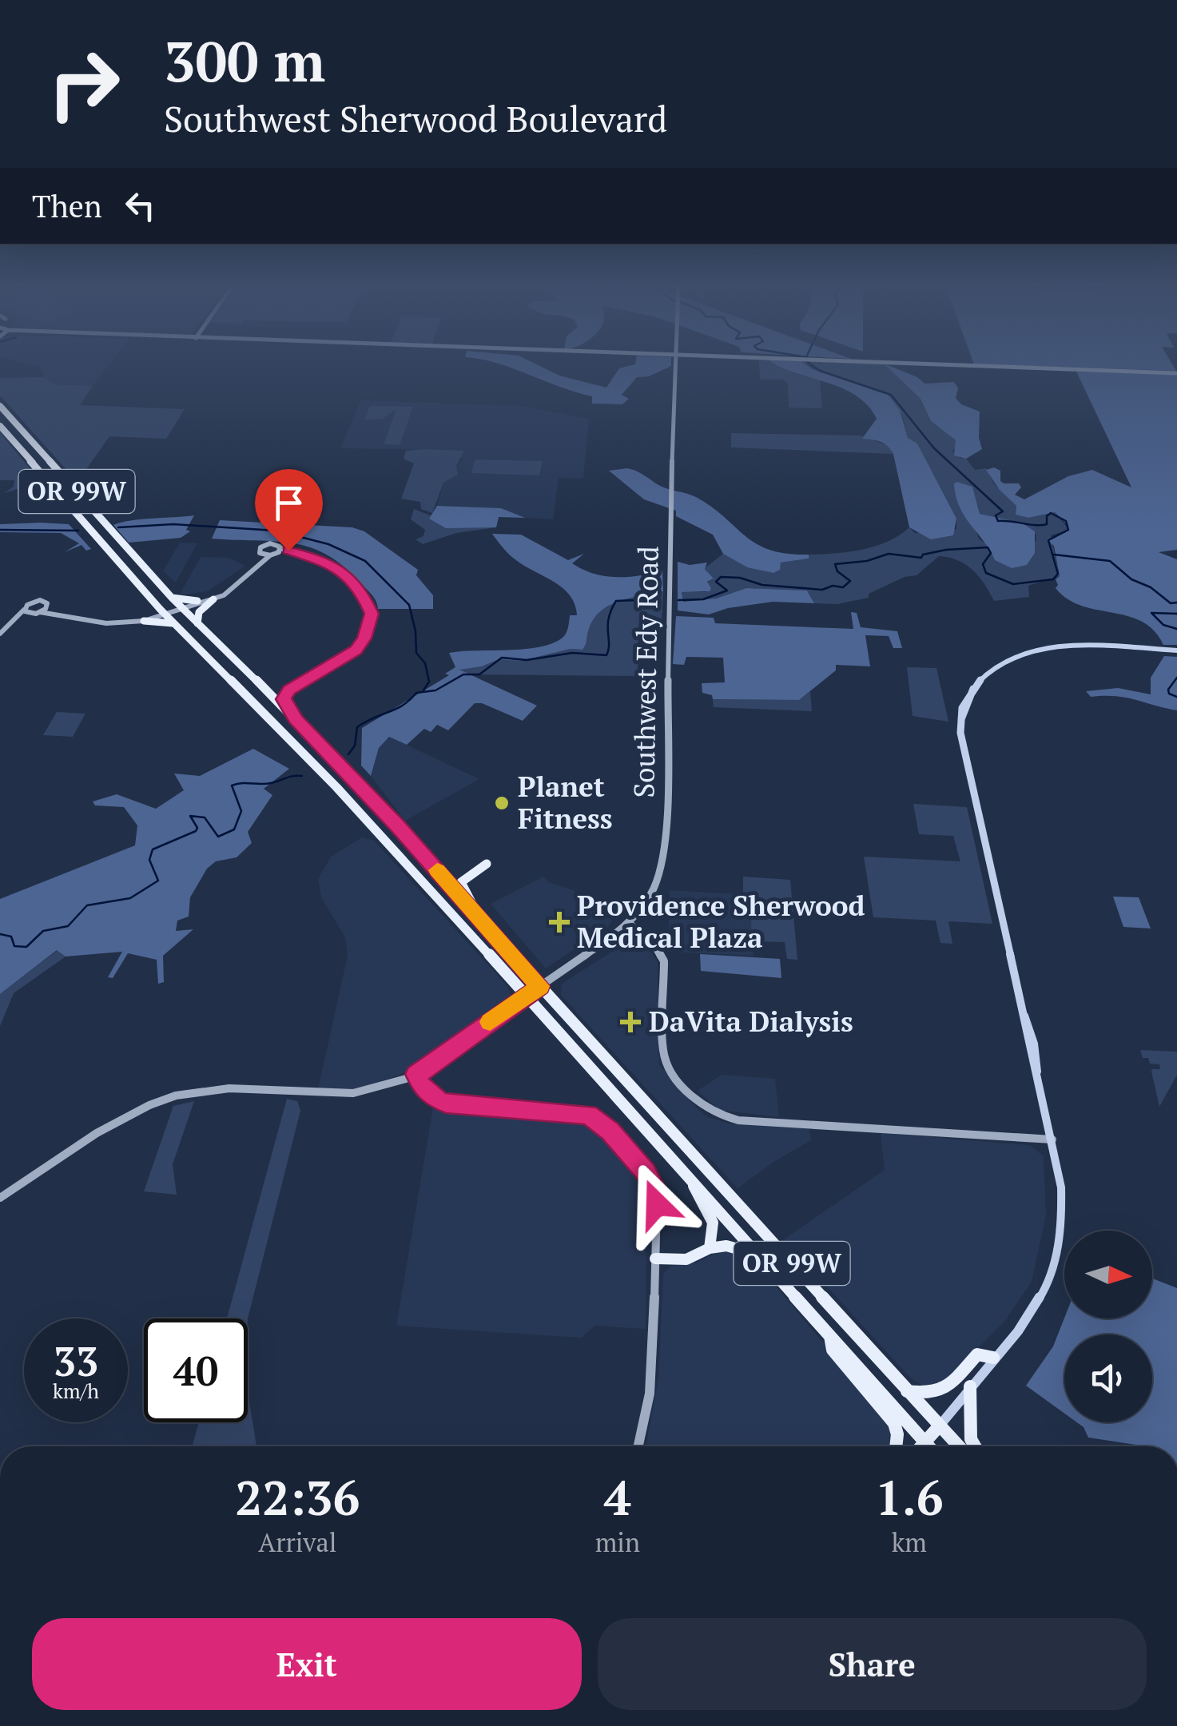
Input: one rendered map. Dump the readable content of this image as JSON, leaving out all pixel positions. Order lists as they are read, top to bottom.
{
  "streets": {
    "highway": ["OR 99W"],
    "main road": ["Southwest Edy Road"]
  },
  "crossings": [
    ["OR 99W", "Southwest Edy Road"]
  ],
  "places": {
    "other": ["Planet Fitness"],
    "health": ["Providence Sherwood Medical Plaza", "DaVita Dialysis"]
  },
  "north": "right",
  "page": {
    "turn": ["300 m", "Southwest Sherwood Boulevard"],
    "then": "Then",
    "speed": "33 km/h",
    "limit": "40",
    "eta": [
      "22:36",
      "Arrival",
      "4",
      "min",
      "1.6",
      "km"
    ],
    "buttons": ["Exit", "Share"]
  }
}
